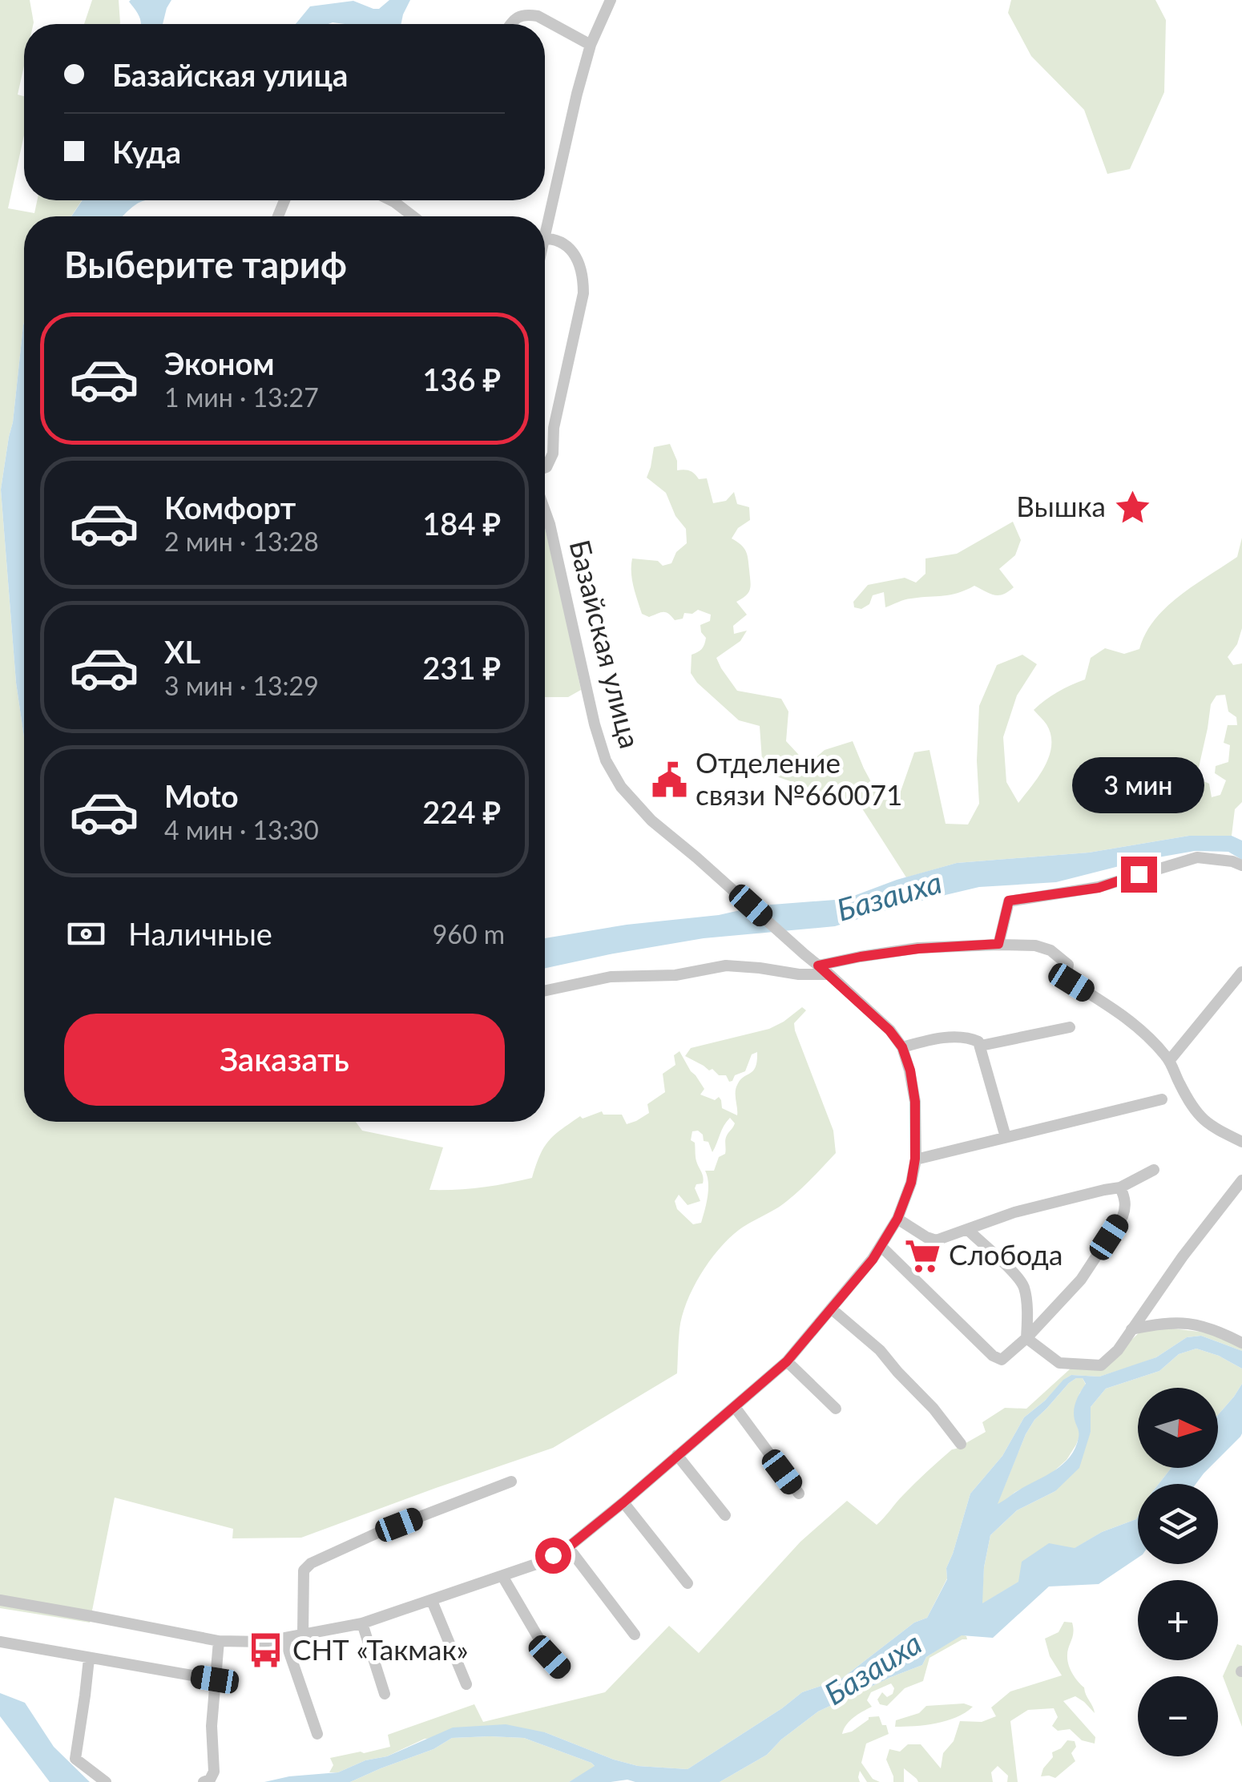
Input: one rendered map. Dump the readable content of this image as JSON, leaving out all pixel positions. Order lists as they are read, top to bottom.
{
  "streets": {
    "street": ["Базайская улица"]
  },
  "water": ["Базаиха"],
  "places": {
    "place": ["Вышка"],
    "public building": ["Отделение связи №660071"],
    "supermarket": ["Слобода"],
    "bus stop": ["СНТ «Такмак»"]
  },
  "north": "right",
  "page": {
    "banner": ["Базайская улица", "Куда"],
    "heading": "Выберите тариф",
    "list": [
      {
        "name": "Эконом",
        "note": "1 мин · 13:27",
        "value": "136 ₽"
      },
      {
        "name": "Комфорт",
        "note": "2 мин · 13:28",
        "value": "184 ₽"
      },
      {
        "name": "XL",
        "note": "3 мин · 13:29",
        "value": "231 ₽"
      },
      {
        "name": "Moto",
        "note": "4 мин · 13:30",
        "value": "224 ₽"
      }
    ],
    "bubble": "3 мин",
    "pay": ["Наличные", "960 m"],
    "buttons": "Заказать",
    "map_buttons": ["+", "−"]
  }
}
